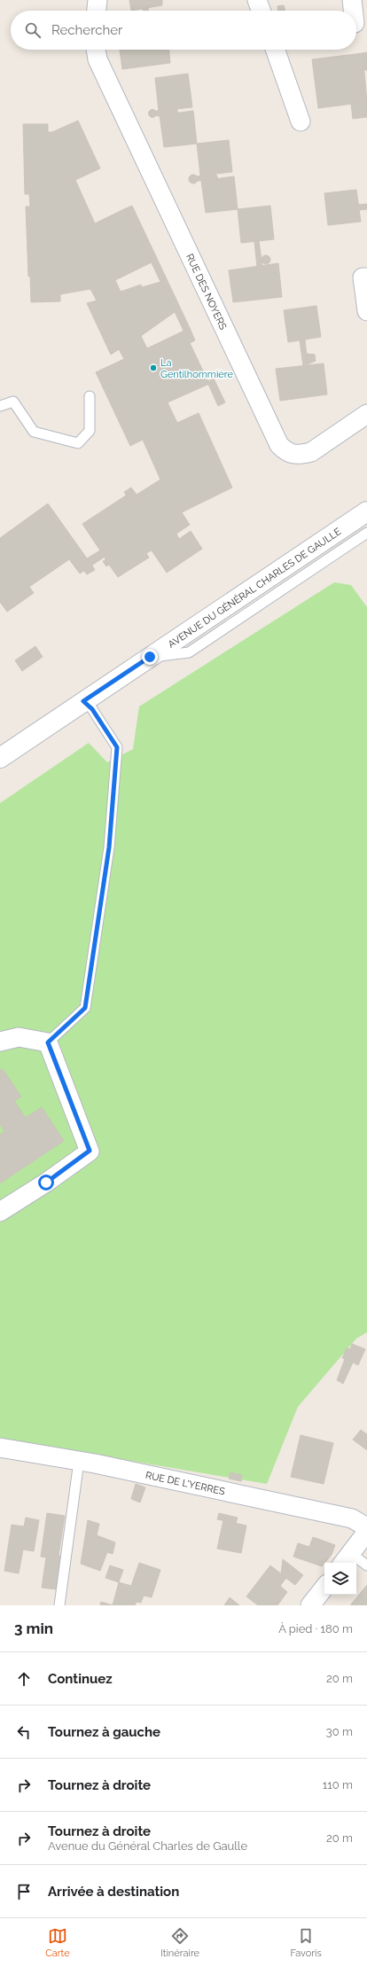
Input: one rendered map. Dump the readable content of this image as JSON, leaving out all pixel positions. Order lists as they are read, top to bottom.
{
  "streets": {
    "main road": ["AVENUE DU GÉNÉRAL CHARLES DE GAULLE"],
    "street": ["RUE DES NOYERS", "RUE DE L'YERRES"]
  },
  "places": ["La Gentilhommière"],
  "page": {
    "search": "Rechercher",
    "heading": ["3 min", "À pied · 180 m"],
    "list": [
      ["Continuez", "20 m"],
      ["Tournez à gauche", "30 m"],
      ["Tournez à droite", "110 m"],
      ["Tournez à droite", "Avenue du Général Charles de Gaulle", "20 m"],
      "Arrivée à destination"
    ],
    "nav": ["Carte", "Itinéraire", "Favoris"]
  }
}
